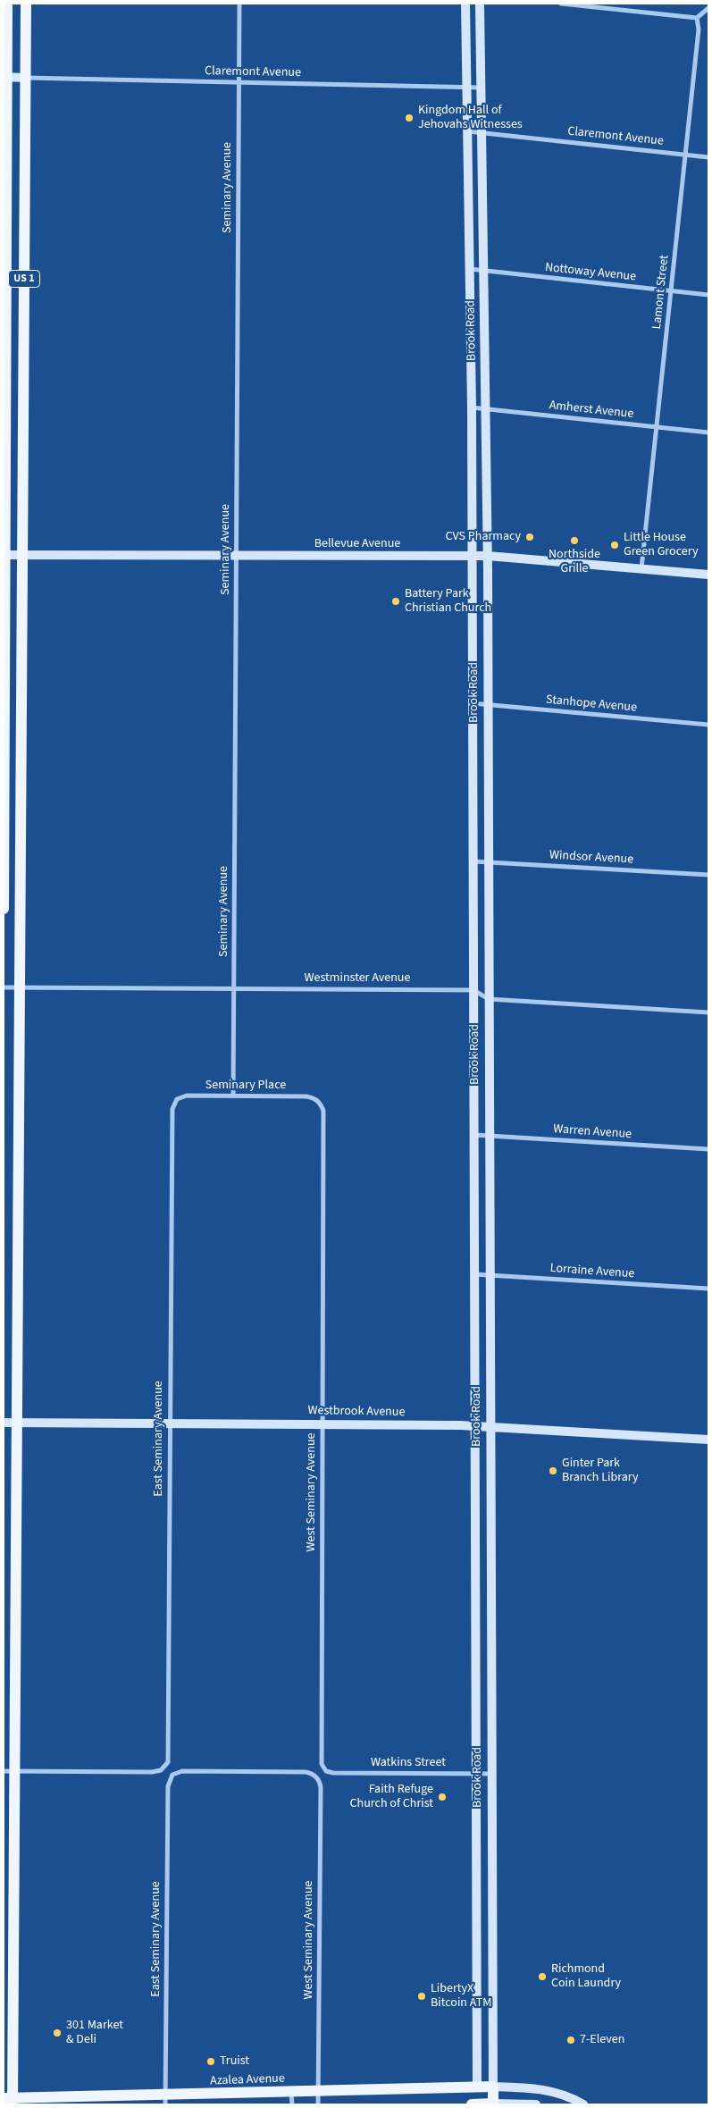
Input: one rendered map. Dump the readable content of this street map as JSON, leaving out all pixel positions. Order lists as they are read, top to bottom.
{
  "streets": {
    "main road": [
      "US 1",
      "Brook Road",
      "Bellevue Avenue",
      "Westbrook Avenue",
      "Azalea Avenue"
    ],
    "street": [
      "Claremont Avenue",
      "Seminary Avenue",
      "Nottoway Avenue",
      "Lamont Street",
      "Amherst Avenue",
      "Stanhope Avenue",
      "Windsor Avenue",
      "Westminster Avenue",
      "Seminary Place",
      "Warren Avenue",
      "Lorraine Avenue",
      "East Seminary Avenue",
      "West Seminary Avenue",
      "Watkins Street"
    ]
  },
  "crossings": [
    ["Claremont Avenue", "Seminary Avenue"],
    ["Claremont Avenue", "US 1"],
    ["Claremont Avenue", "Lamont Street"],
    ["Claremont Avenue", "Brook Road"],
    ["Seminary Avenue", "Bellevue Avenue"],
    ["Seminary Avenue", "Westminster Avenue"],
    ["Seminary Avenue", "Seminary Place"],
    ["Nottoway Avenue", "Lamont Street"],
    ["Nottoway Avenue", "Brook Road"],
    ["US 1", "Bellevue Avenue"],
    ["US 1", "Westminster Avenue"],
    ["US 1", "Westbrook Avenue"],
    ["US 1", "East Seminary Avenue"],
    ["US 1", "Azalea Avenue"],
    ["Lamont Street", "Amherst Avenue"],
    ["Lamont Street", "Bellevue Avenue"],
    ["Brook Road", "Amherst Avenue"],
    ["Brook Road", "Bellevue Avenue"],
    ["Brook Road", "Stanhope Avenue"],
    ["Brook Road", "Windsor Avenue"],
    ["Brook Road", "Westminster Avenue"],
    ["Brook Road", "Warren Avenue"],
    ["Brook Road", "Lorraine Avenue"],
    ["Brook Road", "Westbrook Avenue"],
    ["Brook Road", "Watkins Street"],
    ["Brook Road", "Azalea Avenue"],
    ["Seminary Place", "East Seminary Avenue"],
    ["Seminary Place", "West Seminary Avenue"],
    ["Westbrook Avenue", "East Seminary Avenue"],
    ["Westbrook Avenue", "West Seminary Avenue"],
    ["East Seminary Avenue", "West Seminary Avenue"],
    ["East Seminary Avenue", "Azalea Avenue"],
    ["West Seminary Avenue", "Watkins Street"],
    ["West Seminary Avenue", "Azalea Avenue"]
  ],
  "places": [
    "Kingdom Hall of Jehovahs Witnesses",
    "CVS Pharmacy",
    "Northside Grille",
    "Little House Green Grocery",
    "Battery Park Christian Church",
    "Ginter Park Branch Library",
    "Faith Refuge Church of Christ",
    "Richmond Coin Laundry",
    "LibertyX Bitcoin ATM",
    "301 Market & Deli",
    "7-Eleven",
    "Truist"
  ]
}
